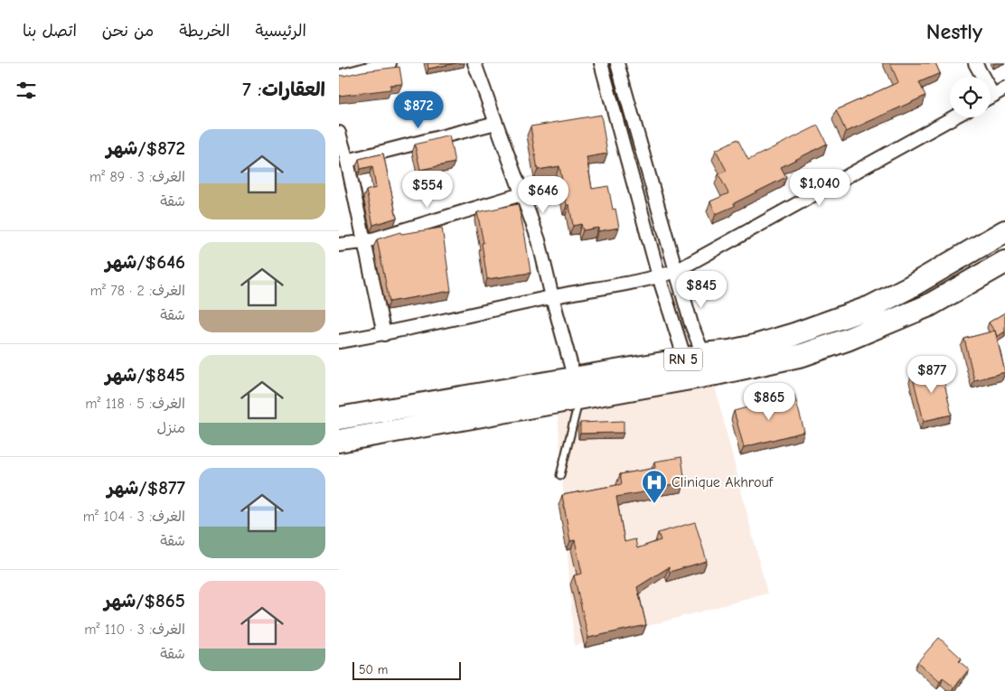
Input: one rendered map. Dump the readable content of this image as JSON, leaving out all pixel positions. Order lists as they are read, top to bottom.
{
  "streets": {
    "highway": ["RN 5"]
  },
  "places": {
    "hospital": ["Clinique Akhrouf"]
  },
  "scale_bar": "50 m",
  "page": {
    "header": "Nestly",
    "nav": [
      "الرئيسية",
      "الخريطة",
      "من نحن",
      "اتصل بنا"
    ],
    "heading": "العقارات: 7",
    "price": [
      "$872",
      "$1,040",
      "$554",
      "$646",
      "$845",
      "$877",
      "$865"
    ],
    "list": [
      {
        "name": "$872/شهر",
        "note": "الغرف: 3 · 89 m² · شقة"
      },
      {
        "name": "$646/شهر",
        "note": "الغرف: 2 · 78 m² · شقة"
      },
      {
        "name": "$845/شهر",
        "note": "الغرف: 5 · 118 m² · منزل"
      },
      {
        "name": "$877/شهر",
        "note": "الغرف: 3 · 104 m² · شقة"
      },
      {
        "name": "$865/شهر",
        "note": "الغرف: 3 · 110 m² · شقة"
      }
    ],
    "scale": "50 m"
  }
}
